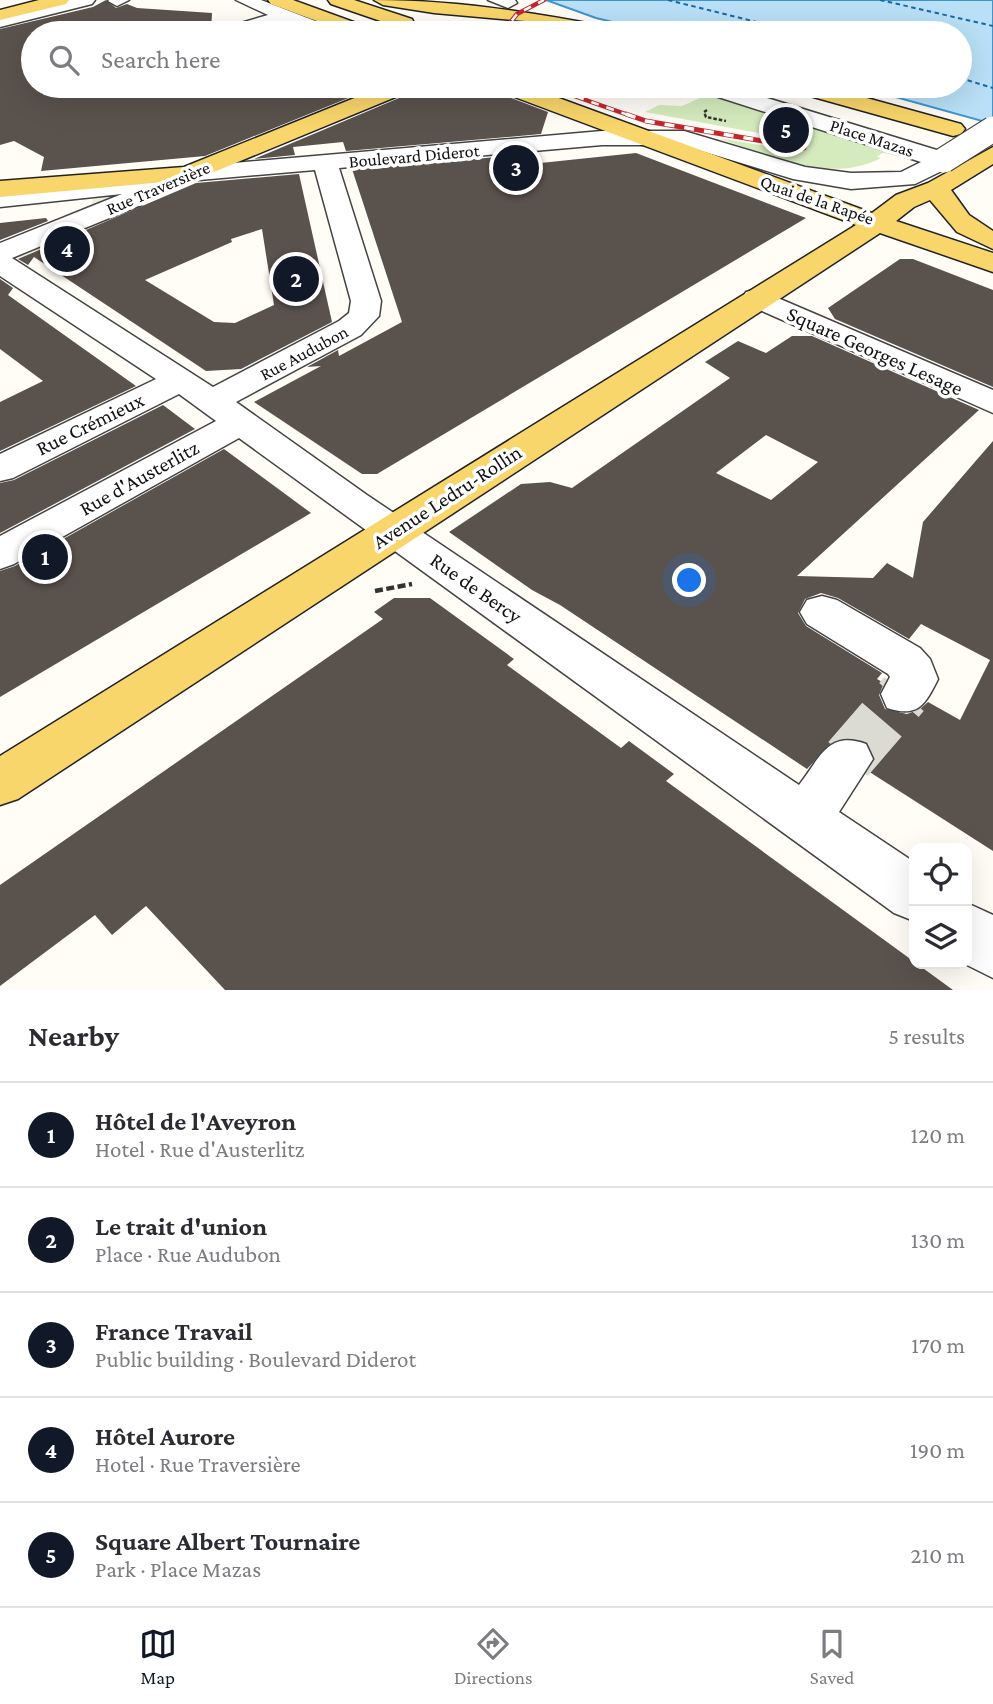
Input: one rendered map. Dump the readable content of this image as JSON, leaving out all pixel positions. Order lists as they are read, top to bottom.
{
  "streets": {
    "main road": [
      "Boulevard Diderot",
      "Rue Traversière",
      "Quai de la Rapée",
      "Avenue Ledru-Rollin"
    ],
    "street": [
      "Place Mazas",
      "Square Georges Lesage",
      "Rue Audubon",
      "Rue Crémieux",
      "Rue d'Austerlitz",
      "Rue de Bercy"
    ]
  },
  "crossings": [
    ["Boulevard Diderot", "Rue Traversière"],
    ["Boulevard Diderot", "Quai de la Rapée"],
    ["Boulevard Diderot", "Rue Audubon"],
    ["Quai de la Rapée", "Avenue Ledru-Rollin"],
    ["Square Georges Lesage", "Avenue Ledru-Rollin"],
    ["Rue Audubon", "Rue d'Austerlitz"],
    ["Rue Audubon", "Rue de Bercy"],
    ["Rue Crémieux", "Rue de Bercy"],
    ["Rue d'Austerlitz", "Rue de Bercy"],
    ["Avenue Ledru-Rollin", "Rue de Bercy"]
  ],
  "page": {
    "search": "Search here",
    "pins": [
      "5",
      "3",
      "4",
      "2",
      "1"
    ],
    "heading": ["Nearby", "5 results"],
    "list": [
      {
        "mark": "1",
        "name": "Hôtel de l'Aveyron",
        "note": "Hotel · Rue d'Austerlitz",
        "value": "120 m"
      },
      {
        "mark": "2",
        "name": "Le trait d'union",
        "note": "Place · Rue Audubon",
        "value": "130 m"
      },
      {
        "mark": "3",
        "name": "France Travail",
        "note": "Public building · Boulevard Diderot",
        "value": "170 m"
      },
      {
        "mark": "4",
        "name": "Hôtel Aurore",
        "note": "Hotel · Rue Traversière",
        "value": "190 m"
      },
      {
        "mark": "5",
        "name": "Square Albert Tournaire",
        "note": "Park · Place Mazas",
        "value": "210 m"
      }
    ],
    "nav": ["Map", "Directions", "Saved"]
  }
}
